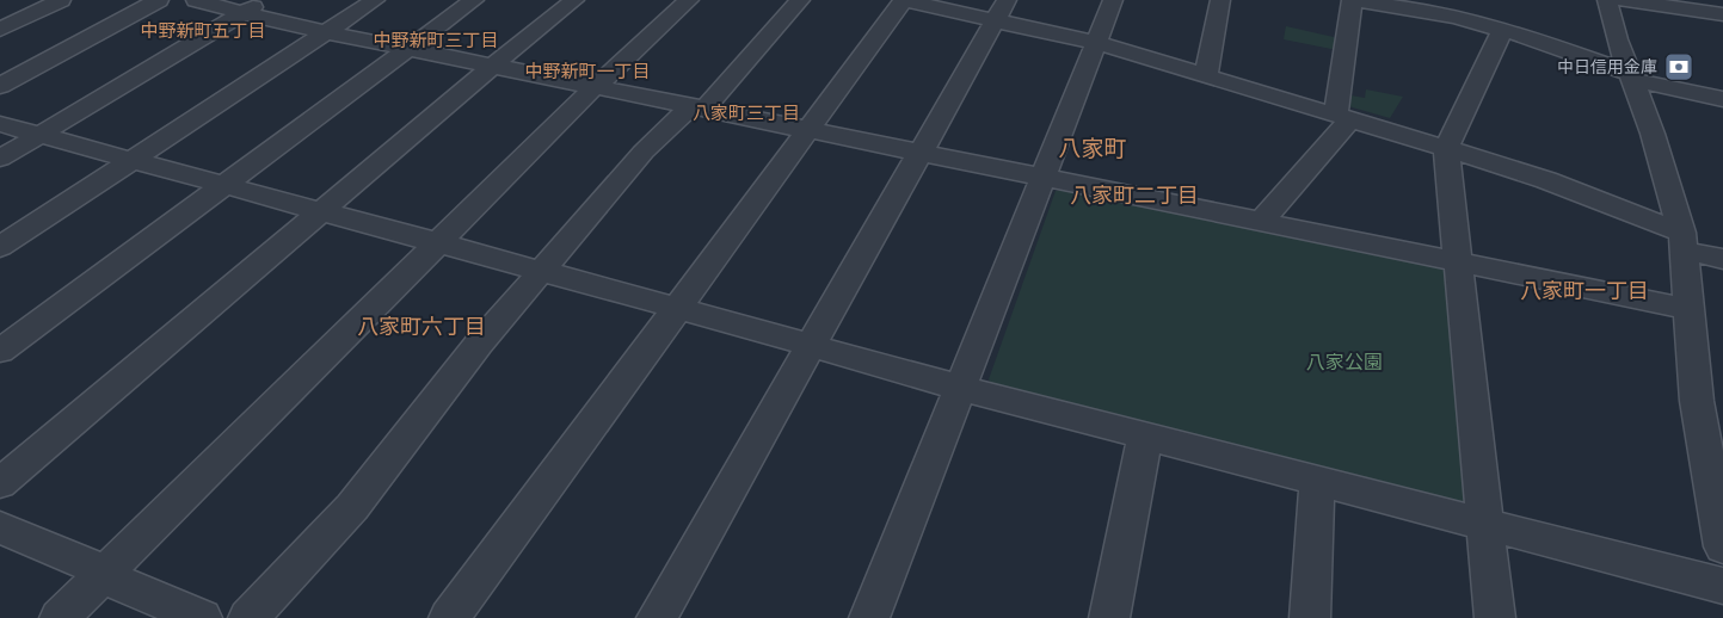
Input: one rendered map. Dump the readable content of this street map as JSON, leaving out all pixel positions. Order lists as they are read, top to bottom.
{
  "districts": [
    "中野新町五丁目",
    "中野新町三丁目",
    "中野新町一丁目",
    "八家町三丁目",
    "八家町",
    "八家町二丁目",
    "八家町一丁目",
    "八家町六丁目"
  ],
  "parks": ["八家公園"],
  "places": {
    "bank": ["中日信用金庫"]
  }
}
